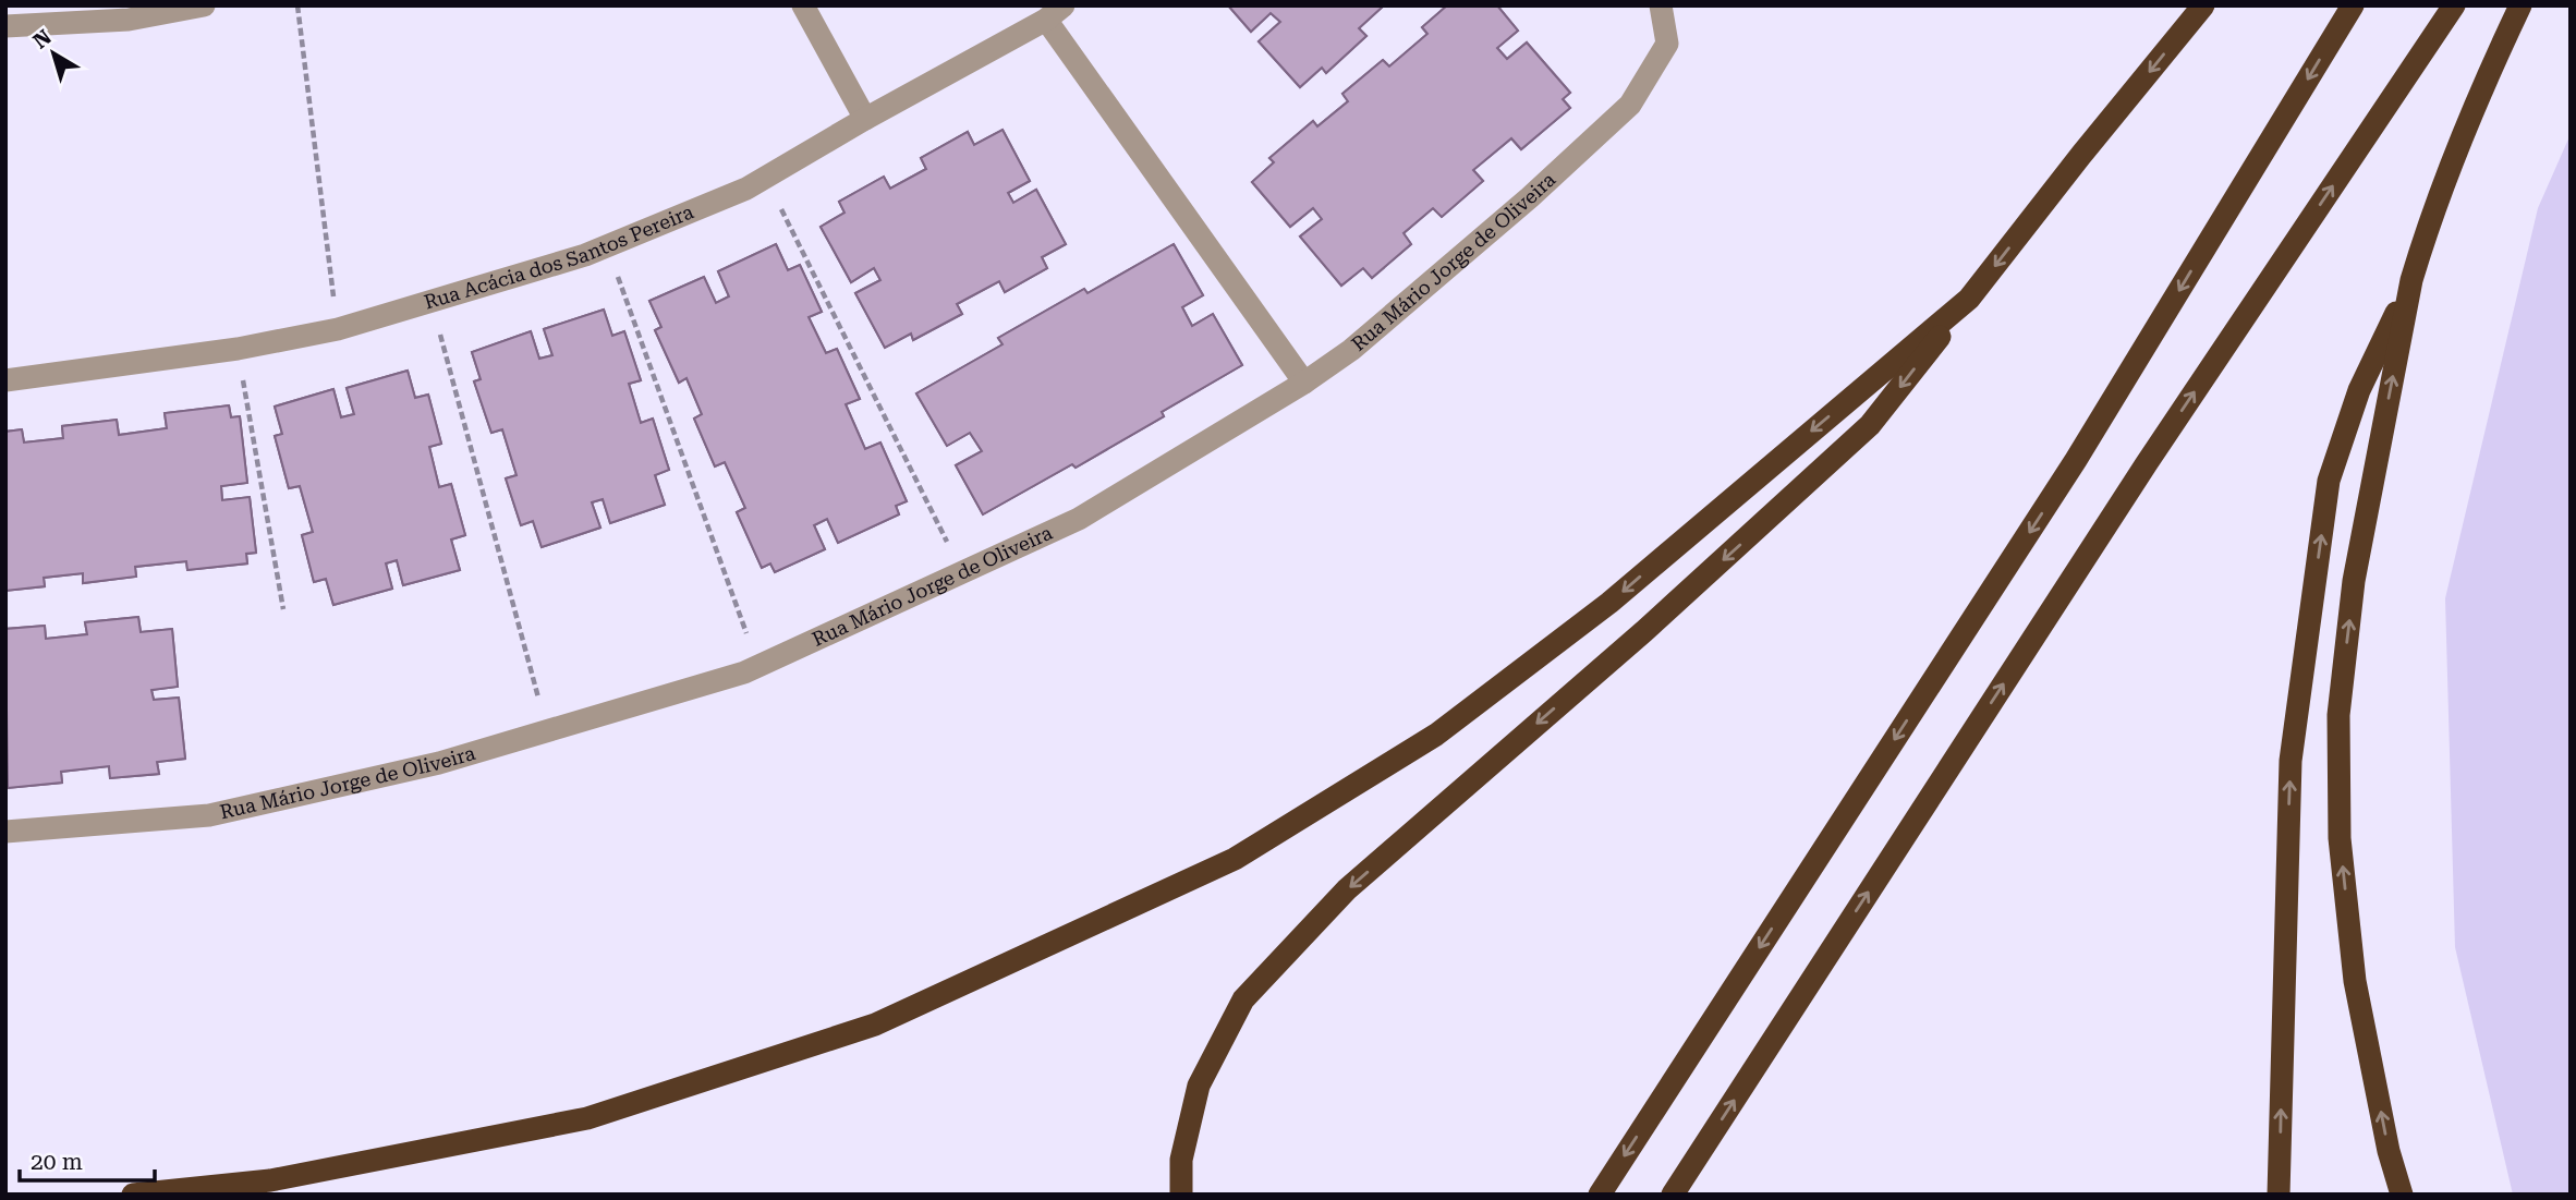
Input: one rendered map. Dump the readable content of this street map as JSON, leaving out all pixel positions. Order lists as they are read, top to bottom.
{
  "streets": {
    "street": ["Rua Acácia dos Santos Pereira", "Rua Mário Jorge de Oliveira"]
  },
  "scale_bar": "20 m",
  "north": "top left"
}
